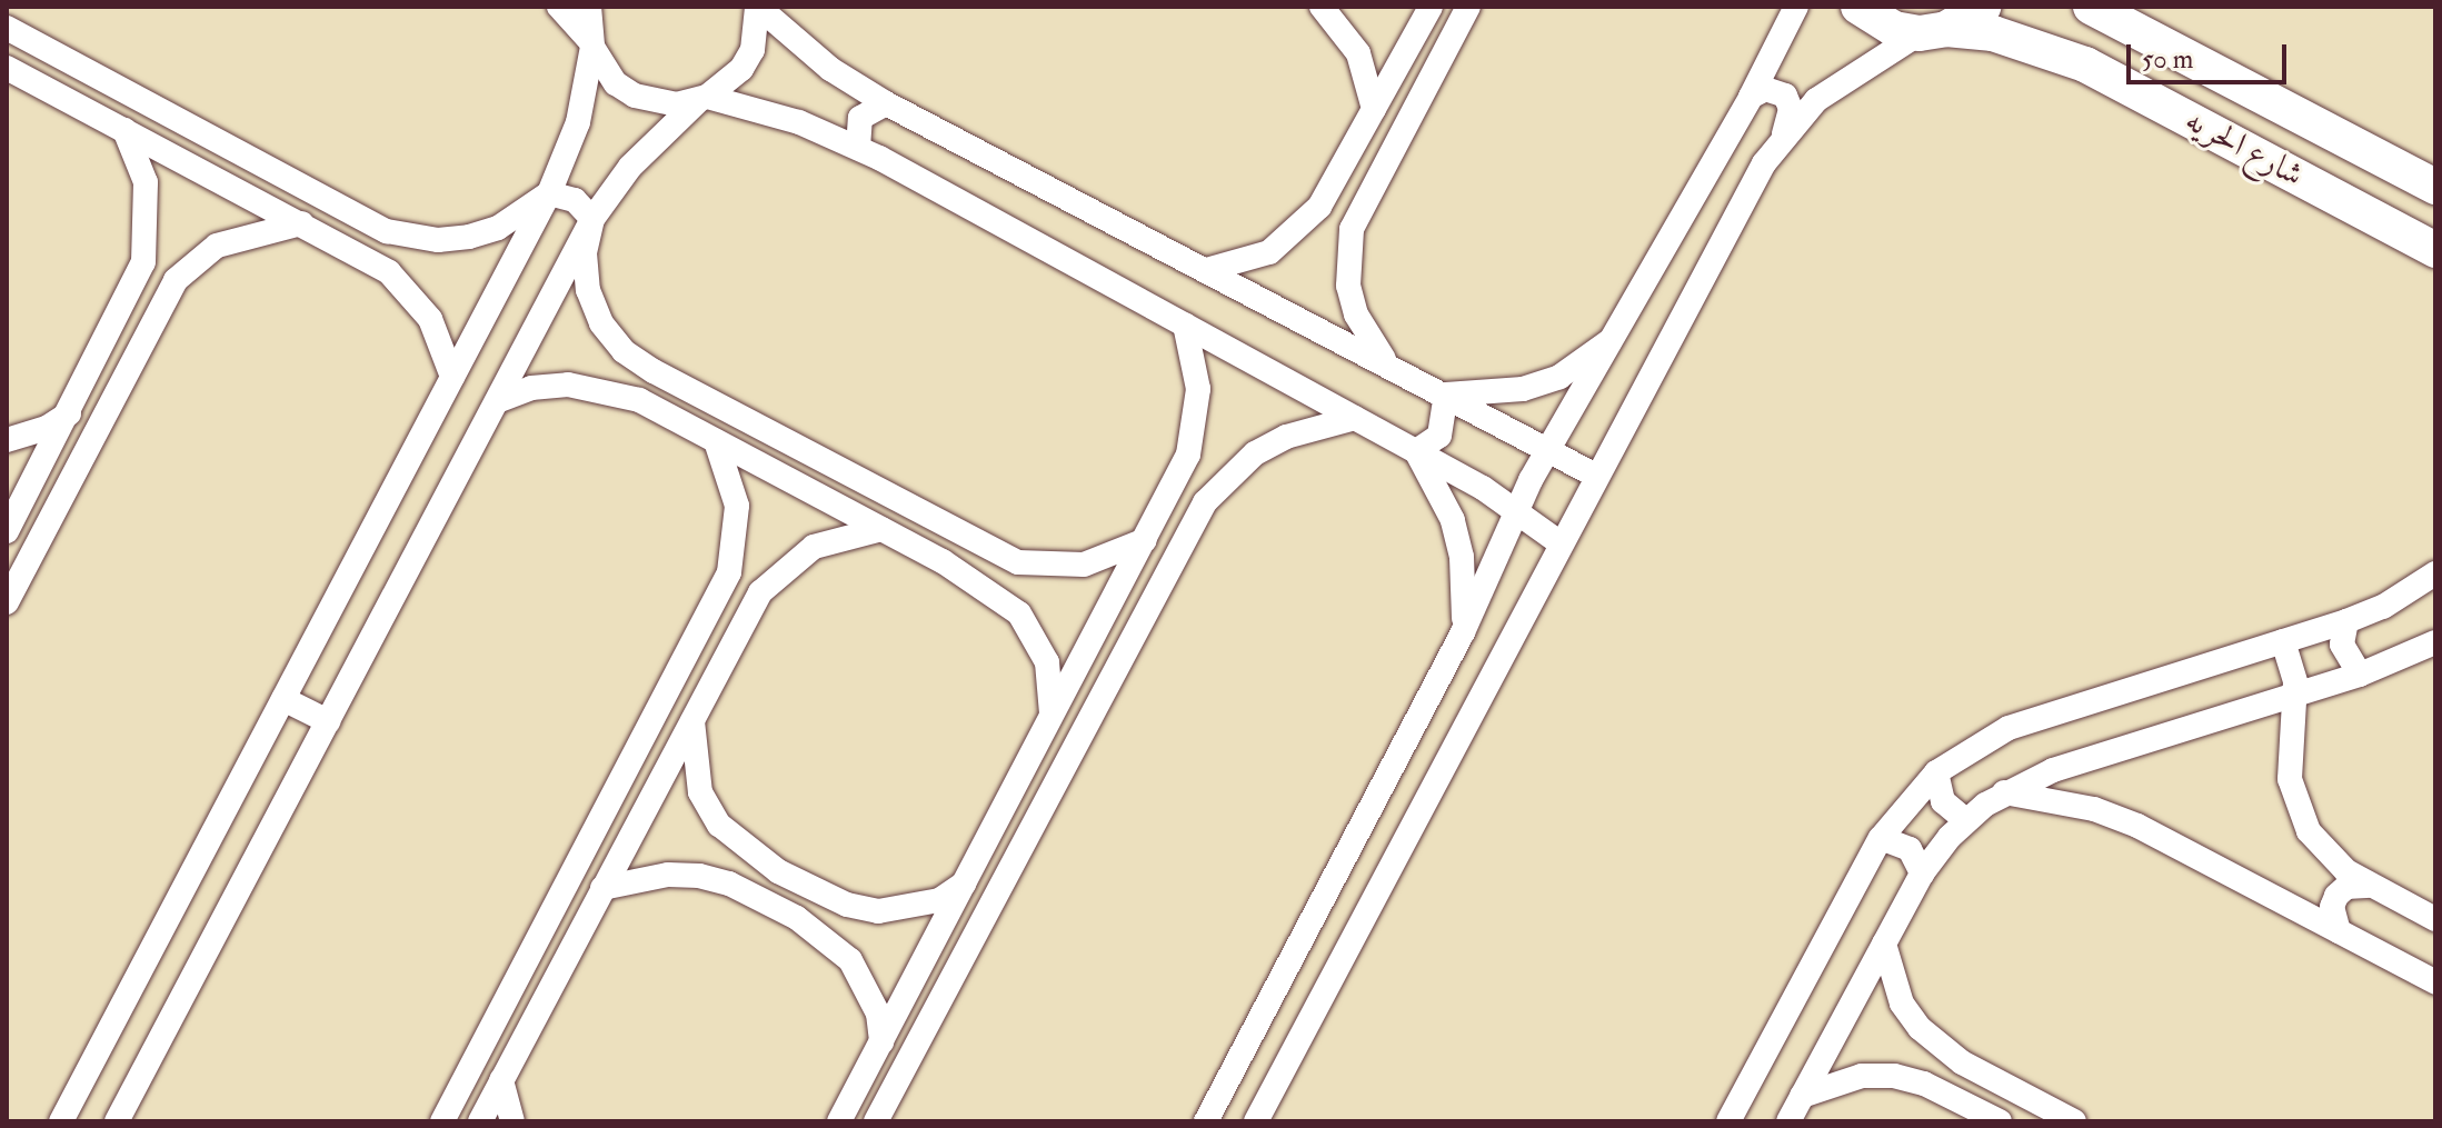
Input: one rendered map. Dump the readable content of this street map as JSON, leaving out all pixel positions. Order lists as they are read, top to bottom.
{
  "streets": {
    "street": ["شارع الحريه"]
  },
  "scale_bar": "50 m"
}
